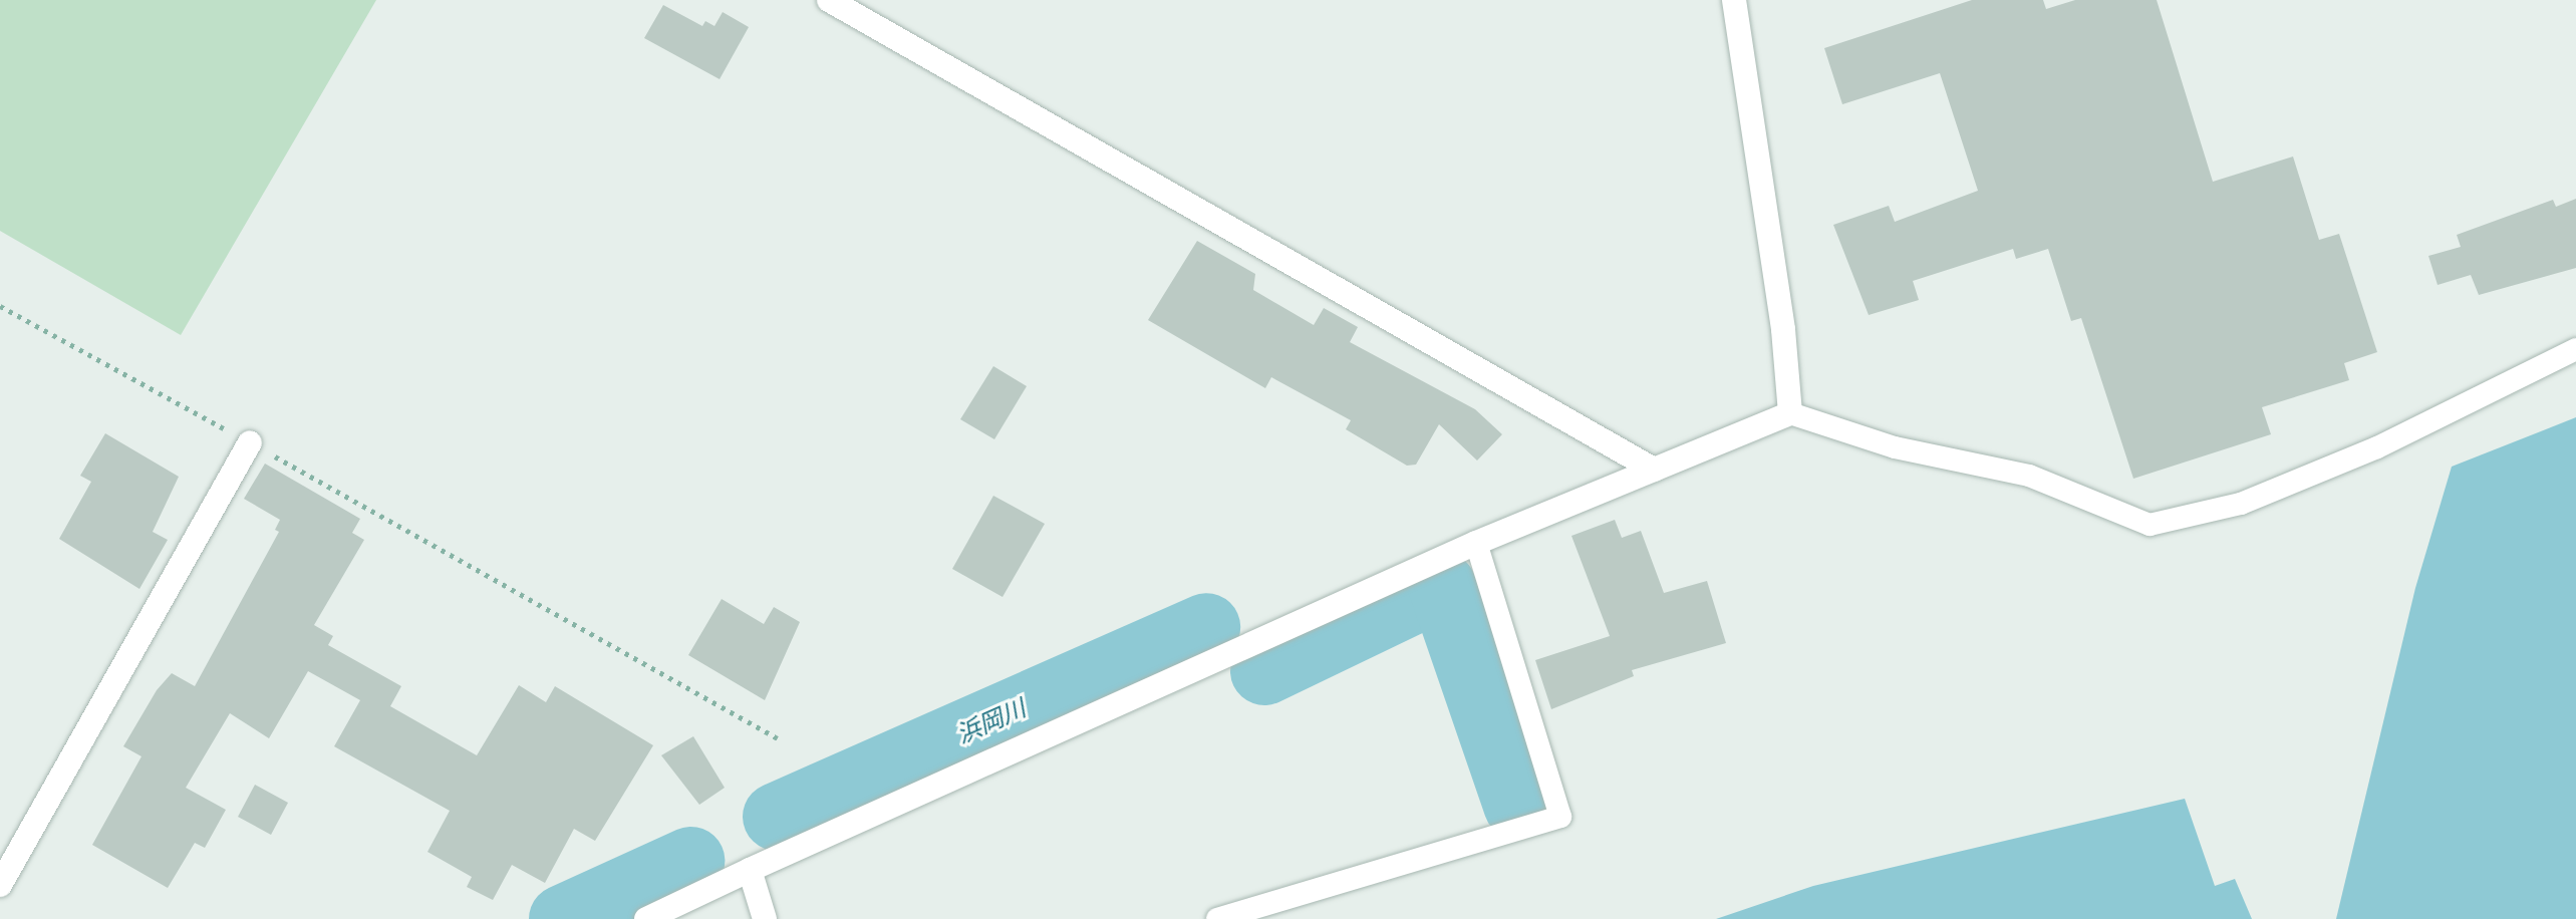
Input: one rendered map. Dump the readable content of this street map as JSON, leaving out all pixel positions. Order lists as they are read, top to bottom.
{
  "water": ["浜岡川"]
}
